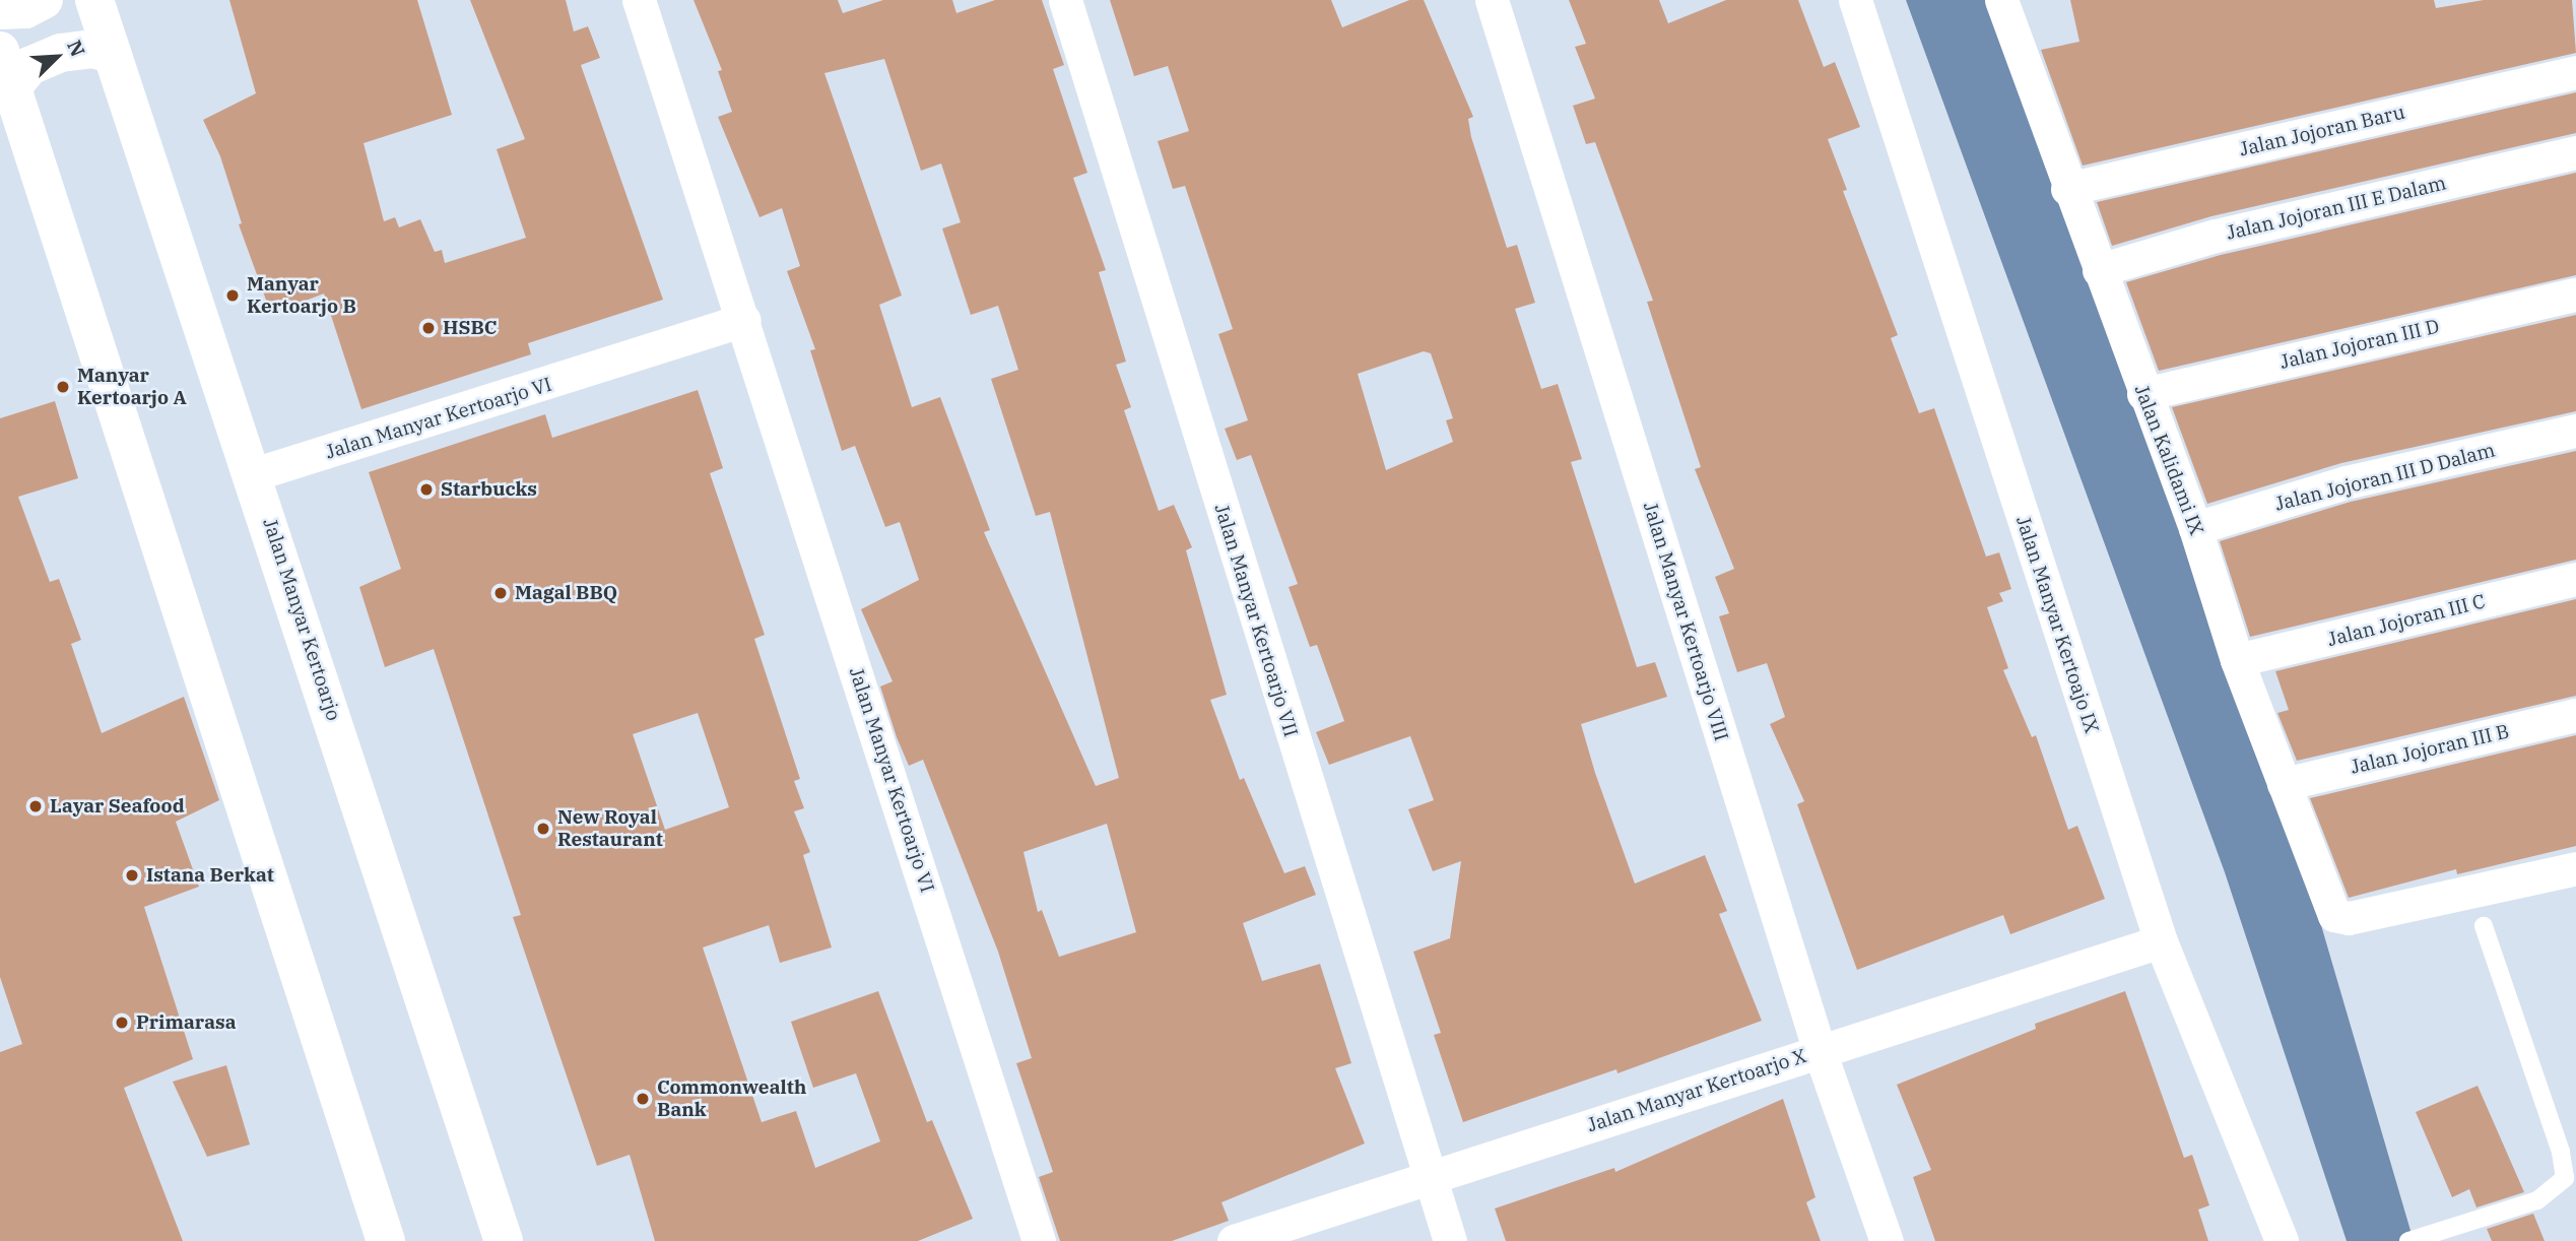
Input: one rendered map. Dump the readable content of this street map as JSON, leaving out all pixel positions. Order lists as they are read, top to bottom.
{
  "streets": {
    "main road": ["Jalan Manyar Kertoarjo"],
    "street": [
      "Jalan Jojoran Baru",
      "Jalan Jojoran III E Dalam",
      "Jalan Jojoran III D",
      "Jalan Manyar Kertoarjo VI",
      "Jalan Kalidami IX",
      "Jalan Jojoran III D Dalam",
      "Jalan Manyar Kertoarjo VII",
      "Jalan Jojoran III C",
      "Jalan Manyar Kertoarjo VIII",
      "Jalan Manyar Kertoajo IX",
      "Jalan Jojoran III B",
      "Jalan Manyar Kertoarjo X"
    ]
  },
  "crossings": [
    ["Jalan Jojoran Baru", "Jalan Kalidami IX"],
    ["Jalan Jojoran III E Dalam", "Jalan Kalidami IX"],
    ["Jalan Jojoran III D", "Jalan Kalidami IX"],
    ["Jalan Manyar Kertoarjo VI", "Jalan Manyar Kertoarjo"],
    ["Jalan Kalidami IX", "Jalan Jojoran III D Dalam"],
    ["Jalan Kalidami IX", "Jalan Jojoran III C"],
    ["Jalan Kalidami IX", "Jalan Jojoran III B"],
    ["Jalan Manyar Kertoarjo VII", "Jalan Manyar Kertoarjo X"],
    ["Jalan Manyar Kertoarjo VIII", "Jalan Manyar Kertoarjo X"],
    ["Jalan Manyar Kertoajo IX", "Jalan Manyar Kertoarjo X"]
  ],
  "places": [
    "Manyar Kertoarjo B",
    "HSBC",
    "Manyar Kertoarjo A",
    "Starbucks",
    "Magal BBQ",
    "Layar Seafood",
    "New Royal Restaurant",
    "Istana Berkat",
    "Primarasa",
    "Commonwealth Bank"
  ],
  "north": "top right"
}
